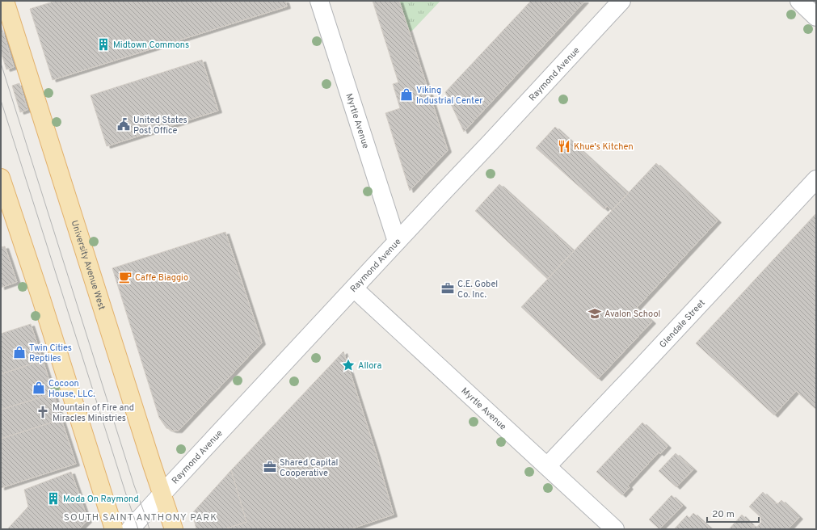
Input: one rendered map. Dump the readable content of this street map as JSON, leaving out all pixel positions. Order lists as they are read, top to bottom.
{
  "streets": {
    "main road": ["University Avenue West"],
    "street": ["Raymond Avenue", "Myrtle Avenue", "Glendale Street"]
  },
  "crossings": [
    ["Raymond Avenue", "Myrtle Avenue"],
    ["Raymond Avenue", "University Avenue West"],
    ["Myrtle Avenue", "Glendale Street"]
  ],
  "districts": ["SOUTH SAINT ANTHONY PARK"],
  "places": {
    "building": ["Midtown Commons", "Moda On Raymond"],
    "shop": ["Viking Industrial Center", "Twin Cities Reptiles", "Cocoon House, LLC."],
    "public building": ["United States Post Office"],
    "restaurant": ["Khue's Kitchen"],
    "cafe": ["Caffe Biaggio"],
    "office": ["C.E. Gobel Co. Inc.", "Shared Capital Cooperative"],
    "school or university": ["Avalon School"],
    "place": ["Allora"],
    "church": ["Mountain of Fire and Miracles Ministries"]
  },
  "scale_bar": "20 m"
}
